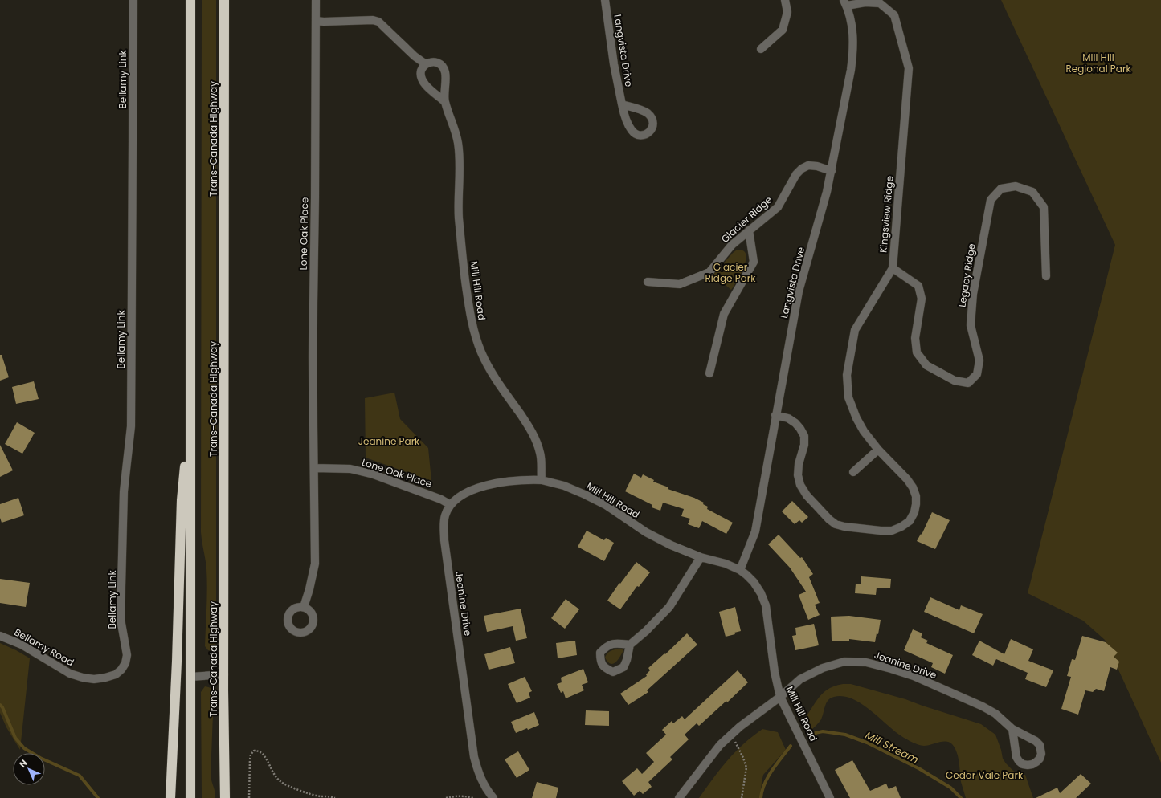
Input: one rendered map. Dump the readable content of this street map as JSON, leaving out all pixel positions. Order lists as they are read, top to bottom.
{
  "streets": {
    "highway": ["Trans-Canada Highway"],
    "street": [
      "Langvista Drive",
      "Bellamy Link",
      "Kingsview Ridge",
      "Glacier Ridge",
      "Lone Oak Place",
      "Legacy Ridge",
      "Mill Hill Road",
      "Jeanine Drive",
      "Bellamy Road"
    ]
  },
  "crossings": [
    ["Langvista Drive", "Kingsview Ridge"],
    ["Langvista Drive", "Glacier Ridge"],
    ["Langvista Drive", "Mill Hill Road"],
    ["Bellamy Link", "Bellamy Road"],
    ["Kingsview Ridge", "Legacy Ridge"],
    ["Lone Oak Place", "Jeanine Drive"],
    ["Mill Hill Road", "Jeanine Drive"]
  ],
  "water": ["Mill Stream"],
  "parks": [
    "Mill Hill Regional Park",
    "Glacier Ridge Park",
    "Jeanine Park",
    "Cedar Vale Park"
  ],
  "north": "top left"
}
